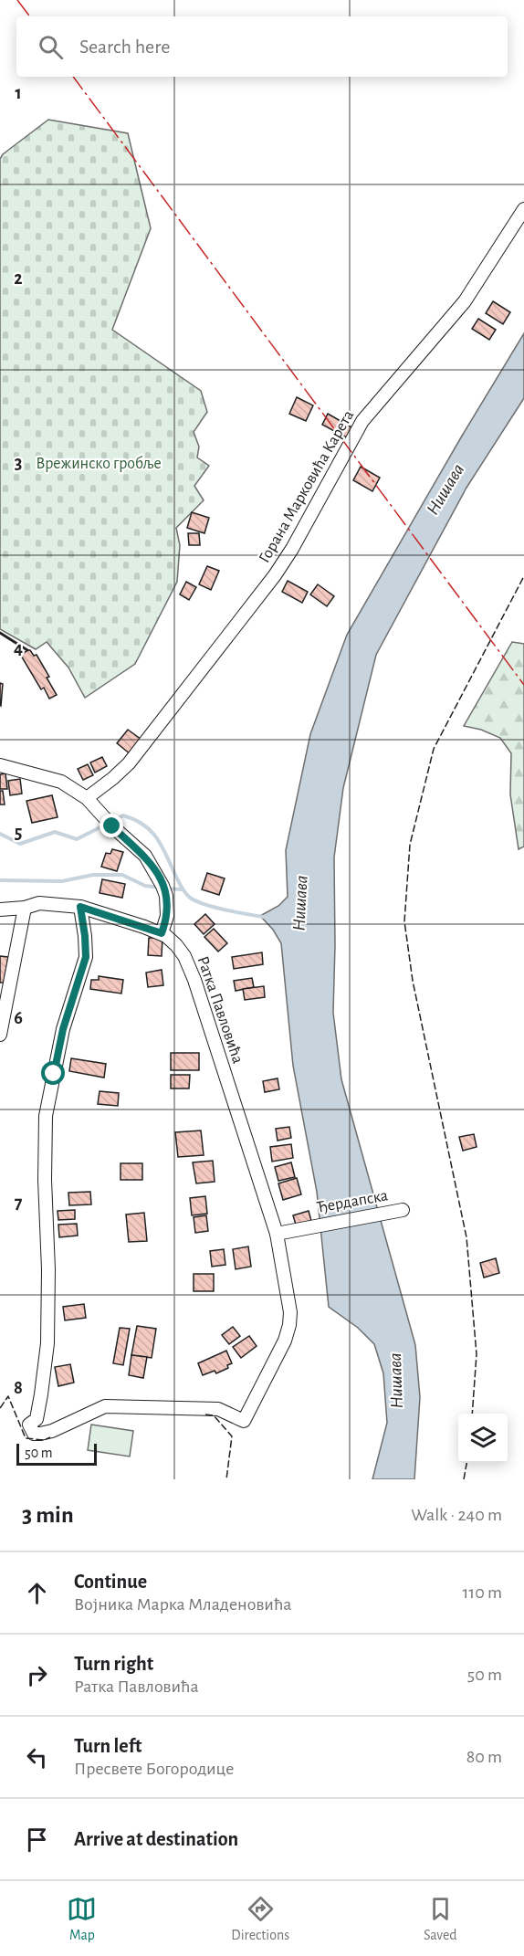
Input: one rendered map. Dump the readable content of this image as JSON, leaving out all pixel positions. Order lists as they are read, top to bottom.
{
  "streets": {
    "street": ["Горана Марковића Карета", "Ратка Павловића", "Ђердапска"]
  },
  "crossings": [
    ["Ратка Павловића", "Ђердапска"]
  ],
  "water": ["Нишава"],
  "parks": ["Врежинско гробље"],
  "scale_bar": "50 m",
  "page": {
    "search": "Search here",
    "scale": "50 m",
    "heading": ["3 min", "Walk · 240 m"],
    "list": [
      ["Continue", "Војника Марка Младеновића", "110 m"],
      ["Turn right", "Ратка Павловића", "50 m"],
      ["Turn left", "Пресвете Богородице", "80 m"],
      "Arrive at destination"
    ],
    "nav": ["Map", "Directions", "Saved"]
  },
  "grid": {
    "rows": [
      "1",
      "2",
      "3",
      "4",
      "5",
      "6",
      "7",
      "8"
    ]
  }
}
